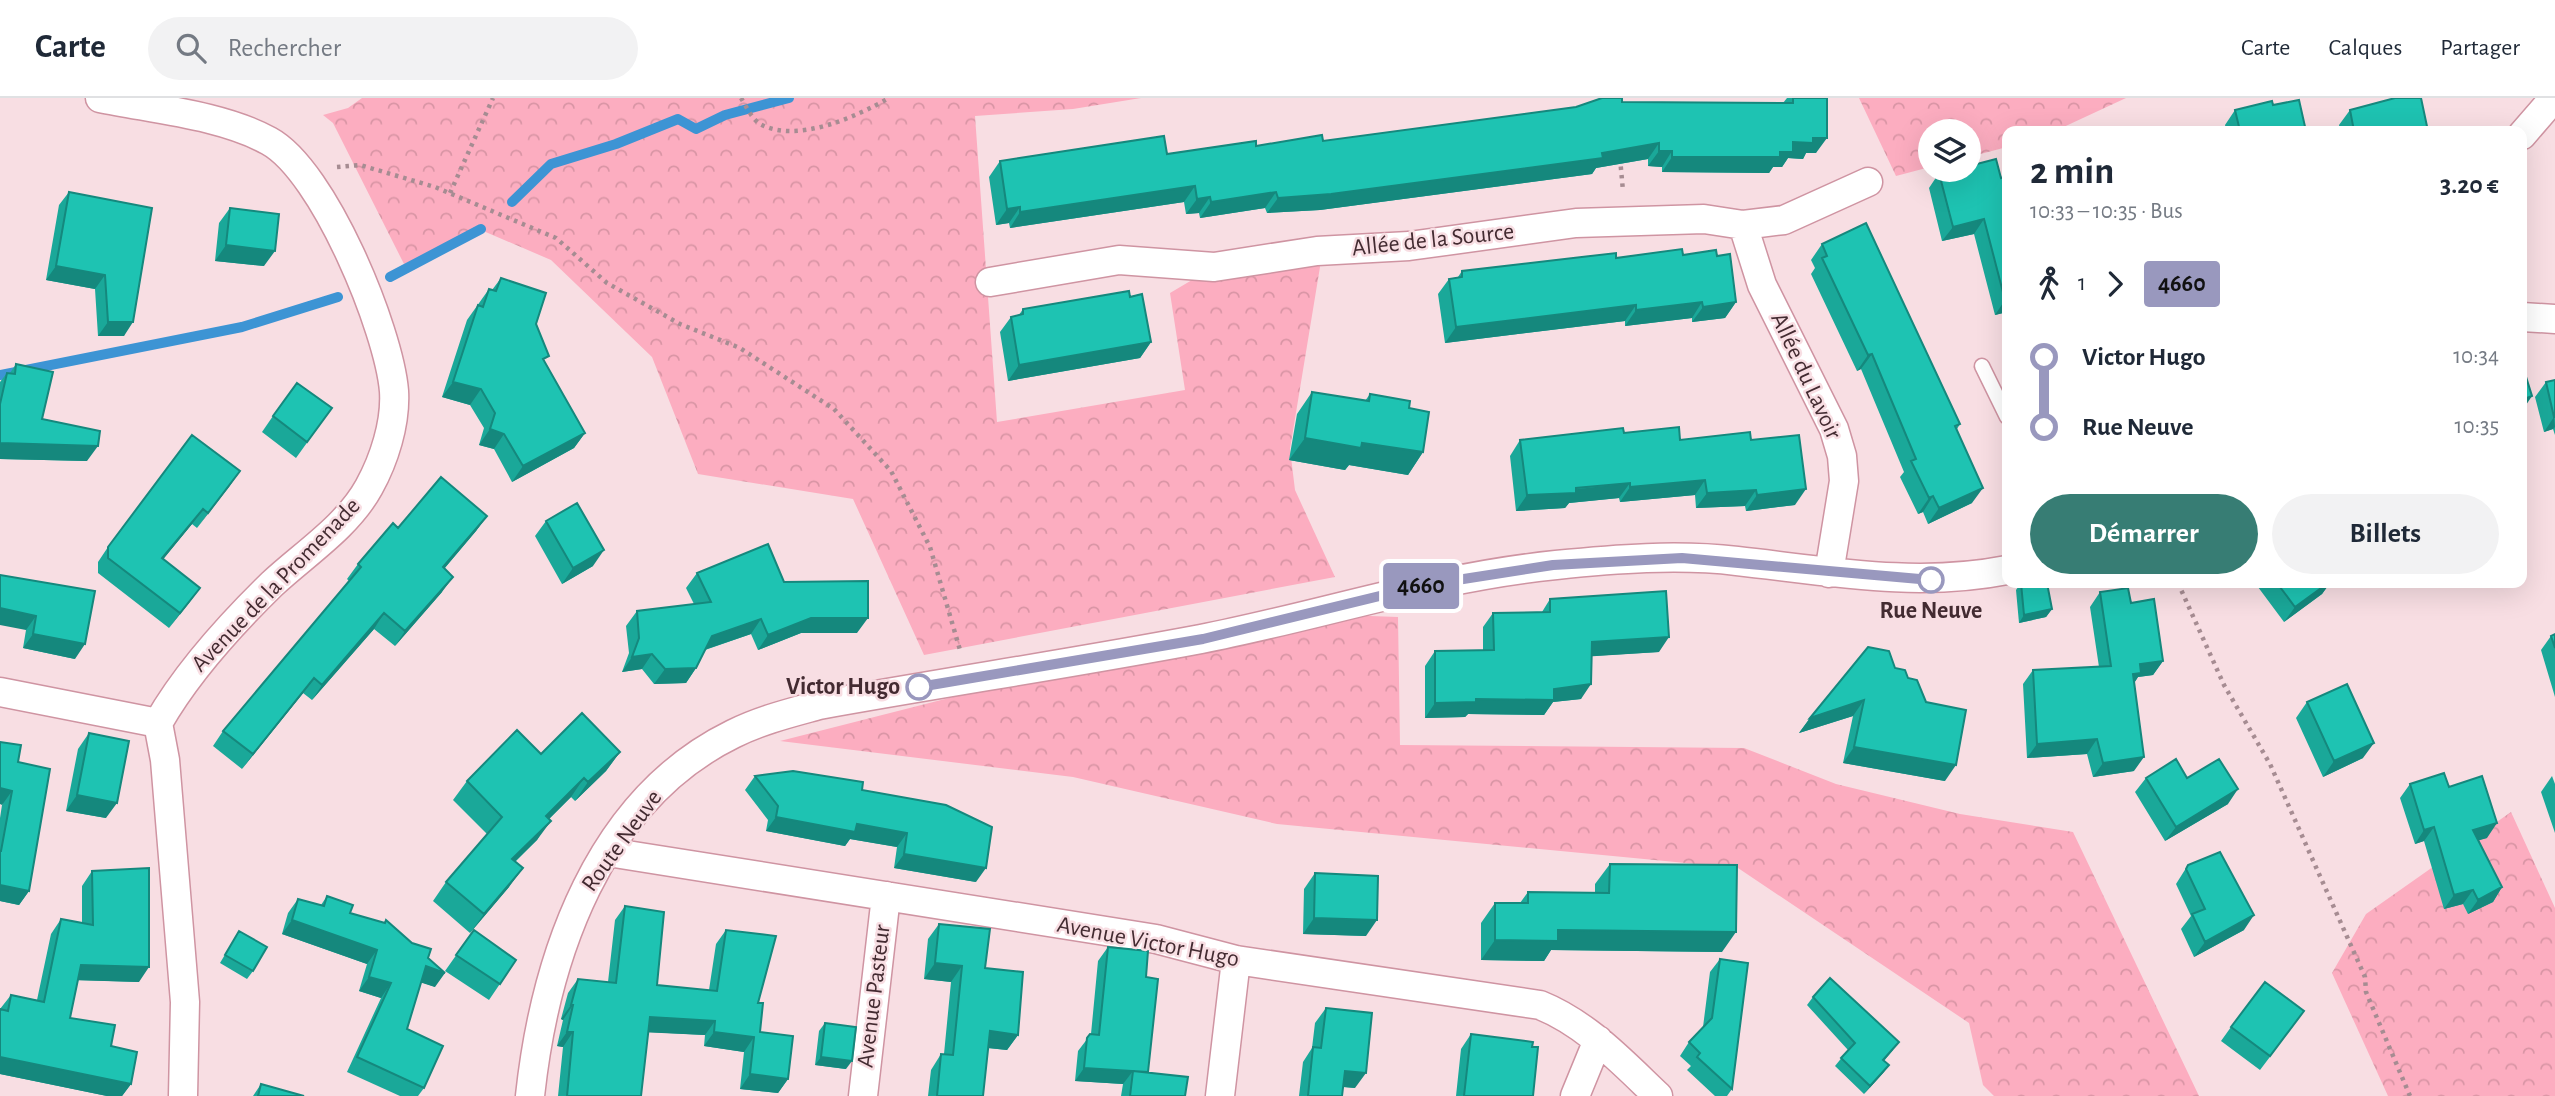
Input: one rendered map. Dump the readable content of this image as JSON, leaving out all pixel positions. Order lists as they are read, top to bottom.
{
  "streets": {
    "street": [
      "Allée de la Source",
      "Allée du Lavoir",
      "Avenue de la Promenade",
      "Route Neuve",
      "Avenue Victor Hugo",
      "Avenue Pasteur"
    ]
  },
  "crossings": [
    ["Allée de la Source", "Allée du Lavoir"],
    ["Allée du Lavoir", "Route Neuve"],
    ["Route Neuve", "Avenue Victor Hugo"],
    ["Avenue Victor Hugo", "Avenue Pasteur"]
  ],
  "places": ["Rue Neuve", "Victor Hugo"],
  "lines": ["bus line 4660"],
  "page": {
    "header": "Carte",
    "search": "Rechercher",
    "nav": ["Carte", "Calques", "Partager"],
    "on_map": "4660",
    "heading": ["2 min", "10:33 – 10:35 · Bus", "3.20 €"],
    "legs": ["1", "4660"],
    "list": [
      {
        "name": "Victor Hugo",
        "value": "10:34"
      },
      {
        "name": "Rue Neuve",
        "value": "10:35"
      }
    ],
    "buttons": ["Démarrer", "Billets"]
  }
}
